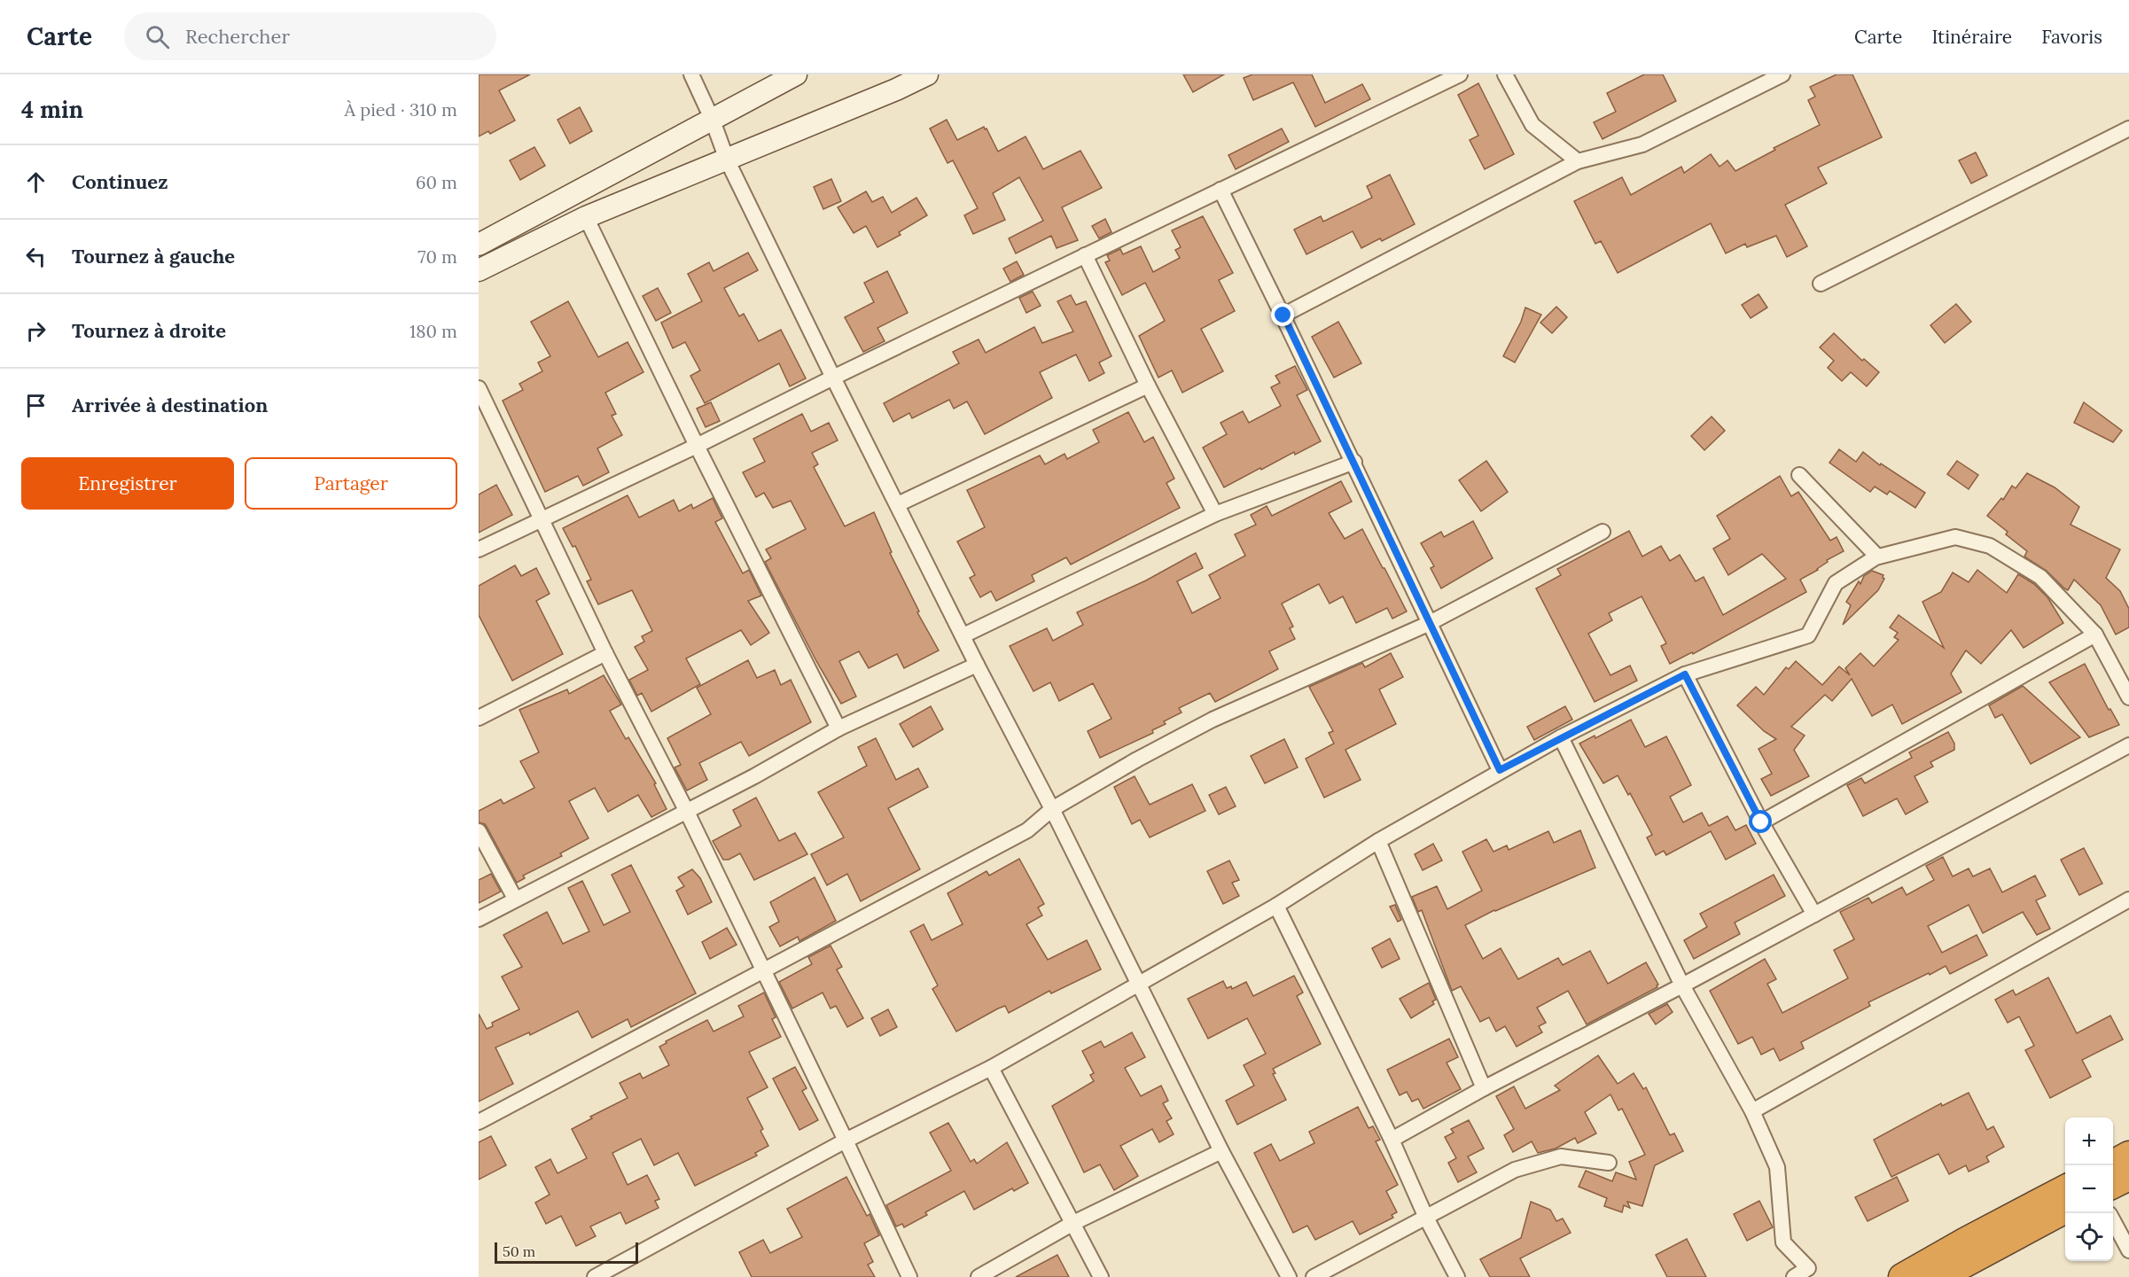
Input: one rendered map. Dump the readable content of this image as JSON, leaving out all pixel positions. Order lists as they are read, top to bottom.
{
  "scale_bar": "50 m",
  "page": {
    "header": "Carte",
    "search": "Rechercher",
    "nav": ["Carte", "Itinéraire", "Favoris"],
    "heading": ["4 min", "À pied · 310 m"],
    "list": [
      ["Continuez", "60 m"],
      ["Tournez à gauche", "70 m"],
      ["Tournez à droite", "180 m"],
      "Arrivée à destination"
    ],
    "buttons": ["Enregistrer", "Partager"],
    "map_buttons": ["+", "−"],
    "scale": "50 m"
  }
}
